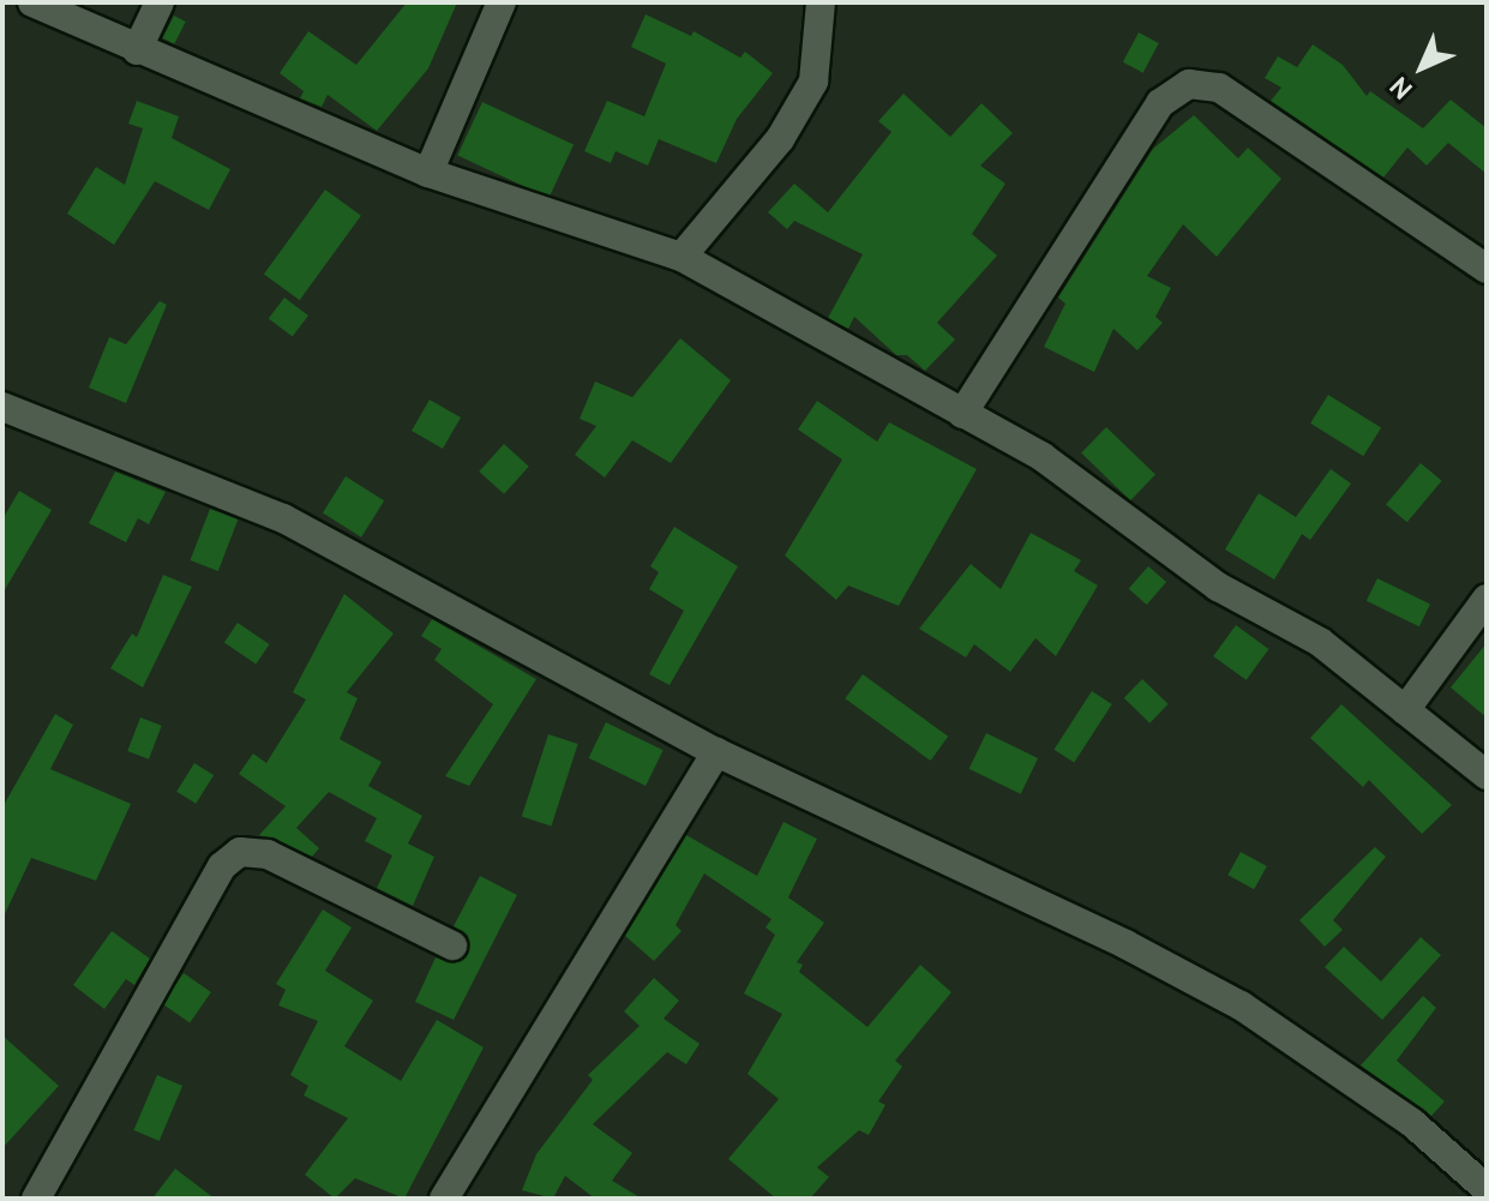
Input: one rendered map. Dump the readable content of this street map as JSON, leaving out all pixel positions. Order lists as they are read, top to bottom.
{
  "north": "bottom left"
}
